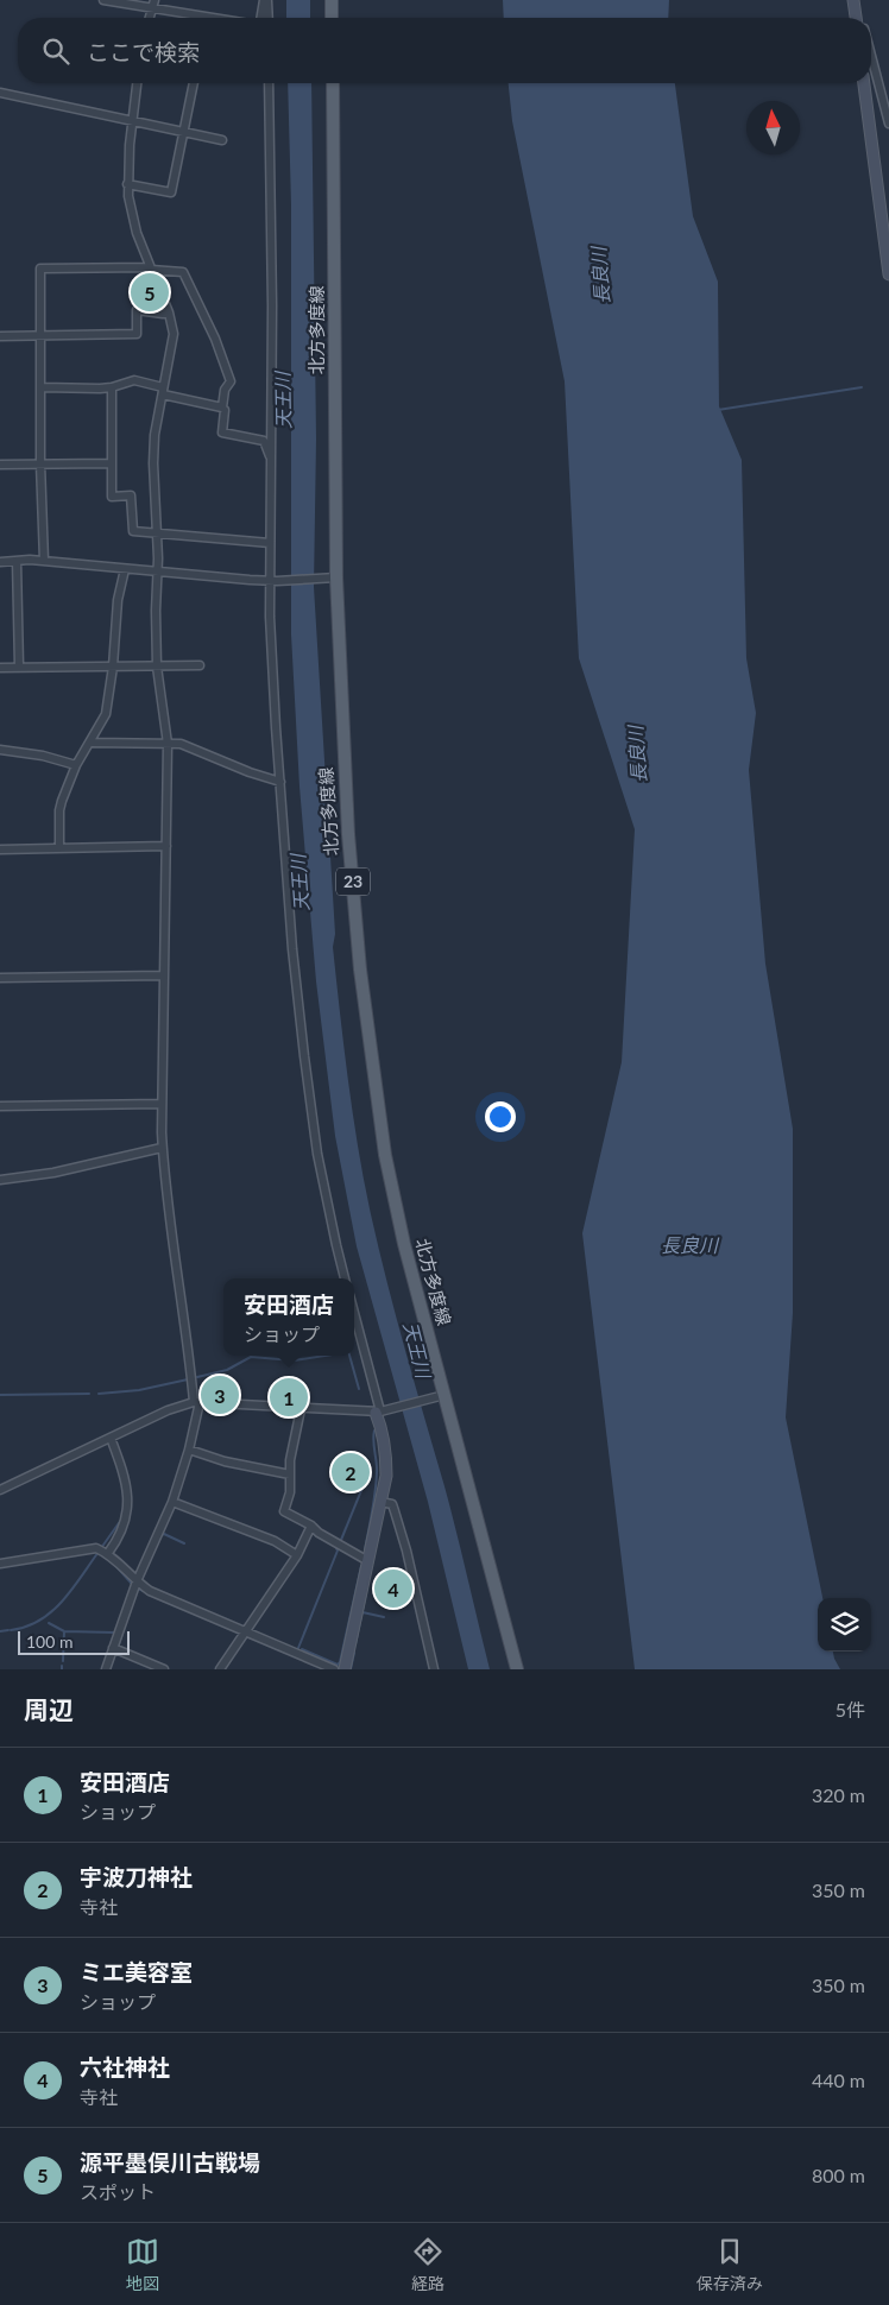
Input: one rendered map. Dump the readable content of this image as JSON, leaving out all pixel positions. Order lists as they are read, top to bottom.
{
  "streets": {
    "main road": ["北方多度線", "23"]
  },
  "water": ["長良川", "天王川"],
  "scale_bar": "100 m",
  "north": "top",
  "page": {
    "search": "ここで検索",
    "pins": [
      "5",
      "3",
      "1",
      "2",
      "4"
    ],
    "popup": ["安田酒店", "ショップ"],
    "scale": "100 m",
    "heading": ["周辺", "5件"],
    "list": [
      {
        "mark": "1",
        "name": "安田酒店",
        "note": "ショップ",
        "value": "320 m"
      },
      {
        "mark": "2",
        "name": "宇波刀神社",
        "note": "寺社",
        "value": "350 m"
      },
      {
        "mark": "3",
        "name": "ミエ美容室",
        "note": "ショップ",
        "value": "350 m"
      },
      {
        "mark": "4",
        "name": "六社神社",
        "note": "寺社",
        "value": "440 m"
      },
      {
        "mark": "5",
        "name": "源平墨俣川古戦場",
        "note": "スポット",
        "value": "800 m"
      }
    ],
    "nav": ["地図", "経路", "保存済み"]
  }
}
